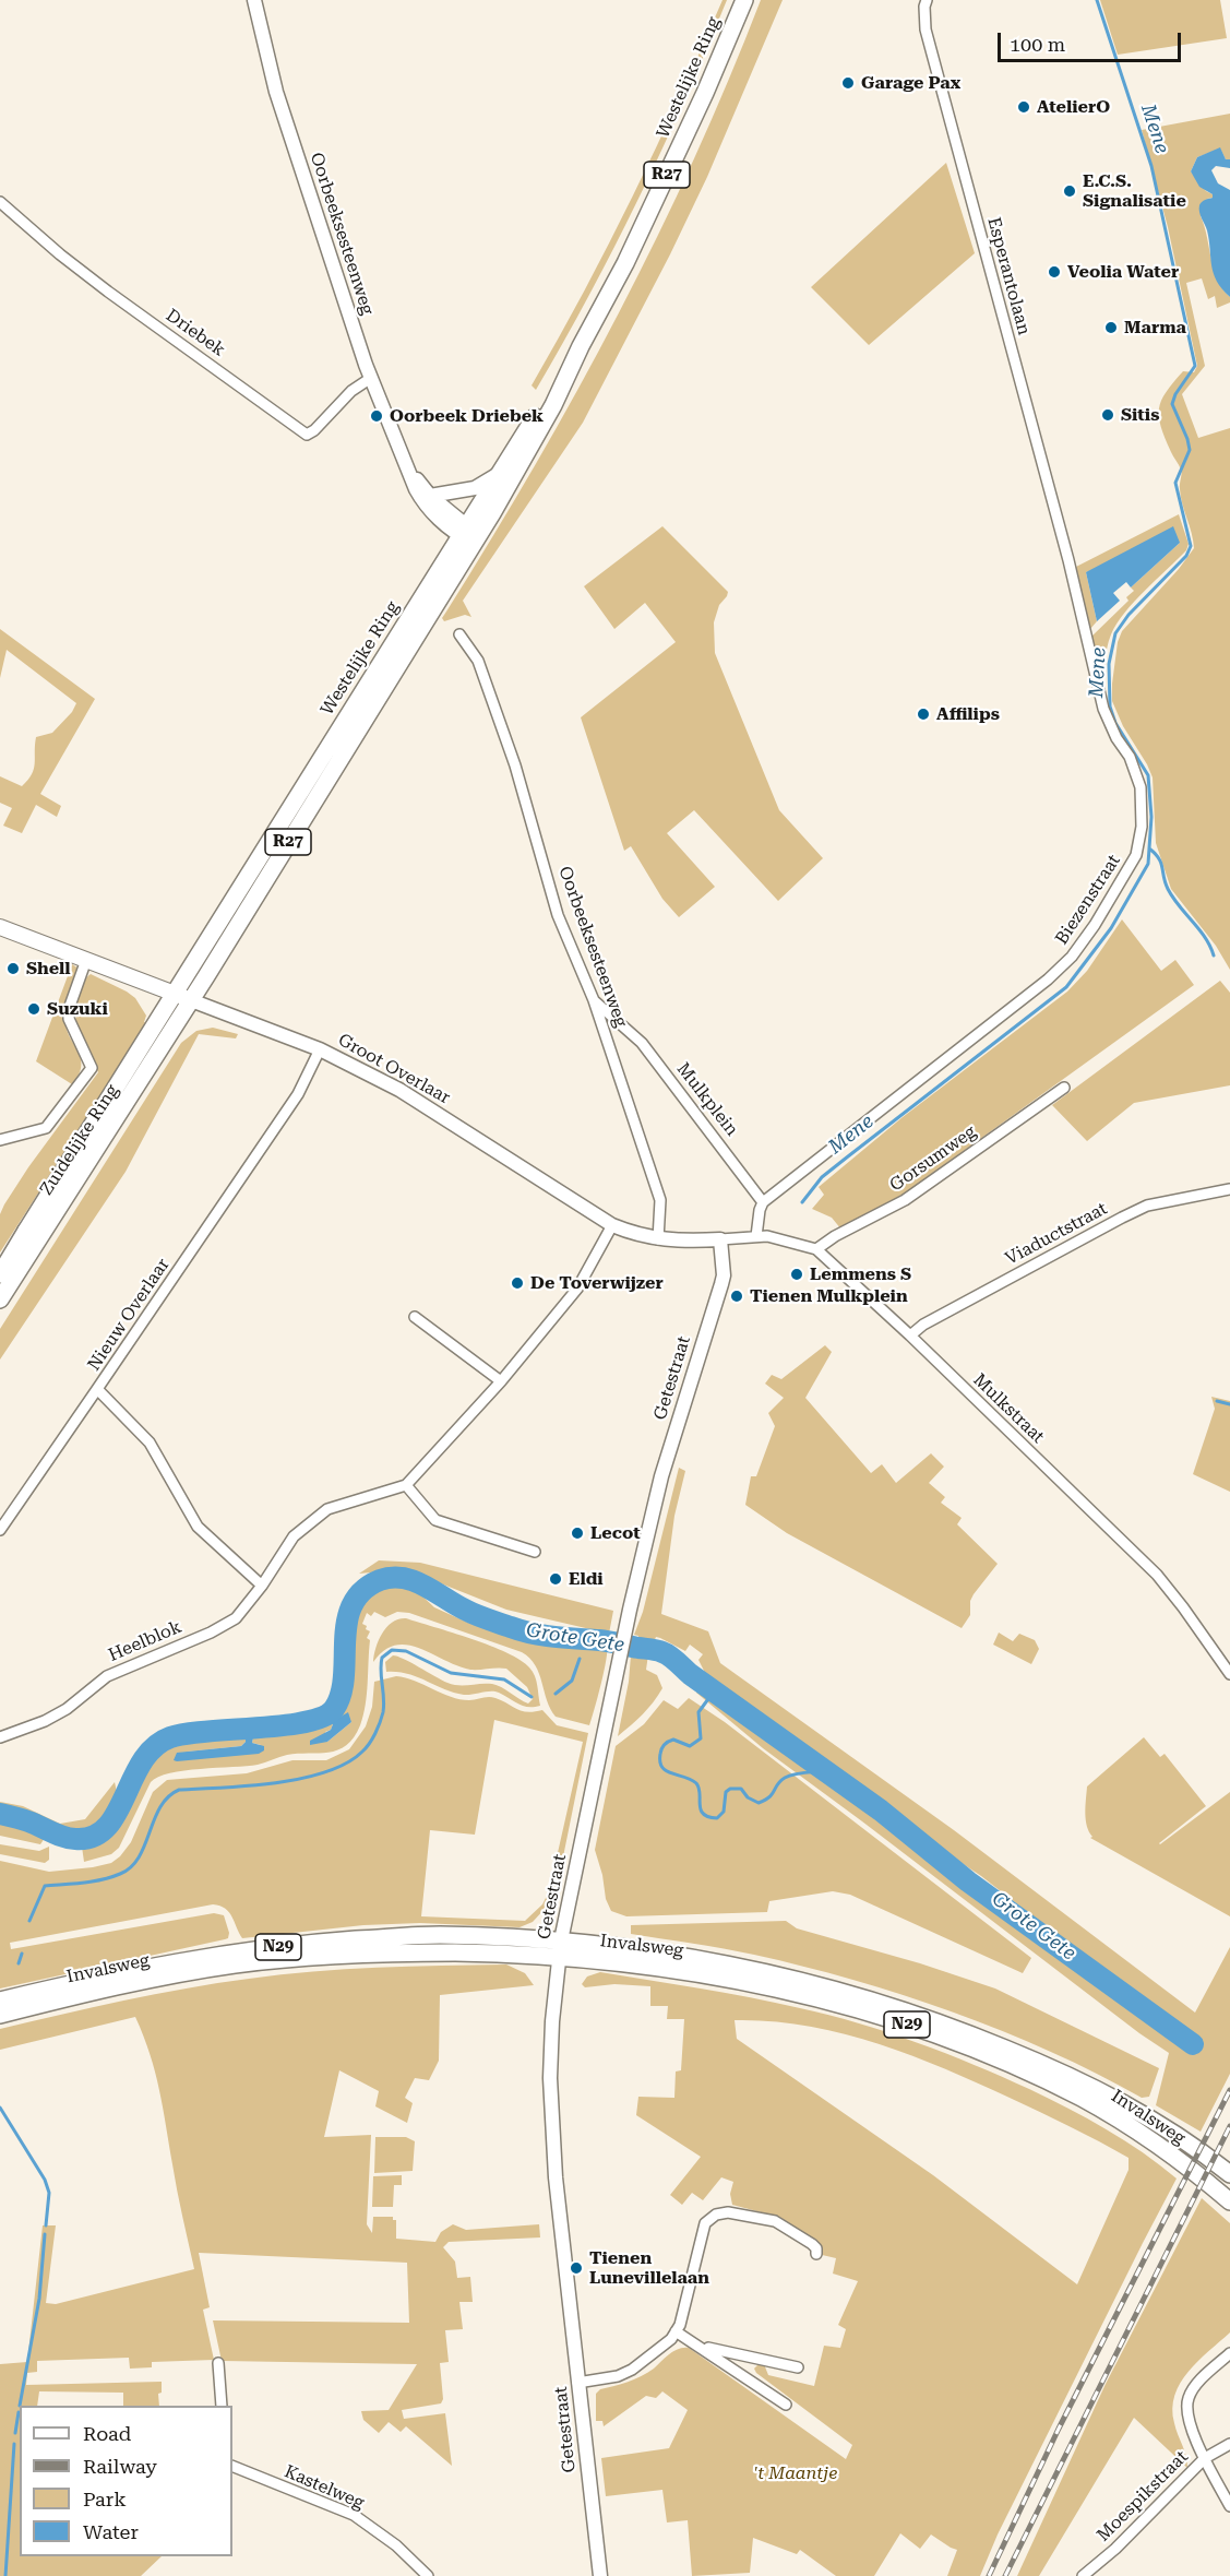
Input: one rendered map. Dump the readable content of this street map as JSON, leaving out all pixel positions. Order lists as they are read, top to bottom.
{
  "streets": {
    "main road": [
      "Westelijke Ring",
      "R27",
      "Groot Overlaar",
      "Zuidelijke Ring",
      "Invalsweg",
      "N29"
    ],
    "street": [
      "Oorbeeksesteenweg",
      "Esperantolaan",
      "Driebek",
      "Biezenstraat",
      "Mulkplein",
      "Gorsumweg",
      "Viaductstraat",
      "Nieuw Overlaar",
      "Getestraat",
      "Mulkstraat",
      "Heelblok",
      "Kastelweg",
      "Moespikstraat"
    ]
  },
  "crossings": [
    ["Westelijke Ring", "Oorbeeksesteenweg"],
    ["Westelijke Ring", "Groot Overlaar"],
    ["Westelijke Ring", "Zuidelijke Ring"],
    ["Oorbeeksesteenweg", "Driebek"],
    ["Oorbeeksesteenweg", "Groot Overlaar"],
    ["Oorbeeksesteenweg", "Mulkplein"],
    ["Esperantolaan", "Biezenstraat"],
    ["Biezenstraat", "Mulkplein"],
    ["Groot Overlaar", "Zuidelijke Ring"],
    ["Groot Overlaar", "Nieuw Overlaar"],
    ["Groot Overlaar", "Getestraat"],
    ["Groot Overlaar", "Mulkstraat"],
    ["Gorsumweg", "Mulkstraat"],
    ["Viaductstraat", "Mulkstraat"],
    ["Nieuw Overlaar", "Heelblok"],
    ["Getestraat", "Mulkstraat"],
    ["Getestraat", "Invalsweg"]
  ],
  "water": ["Mene", "Grote Gete"],
  "parks": ["'t Maantje"],
  "places": [
    "Garage Pax",
    "AtelierO",
    "E.C.S. Signalisatie",
    "Veolia Water",
    "Marma",
    "Sitis",
    "Oorbeek Driebek",
    "Affilips",
    "Shell",
    "Suzuki",
    "Lemmens S",
    "De Toverwijzer",
    "Tienen Mulkplein",
    "Lecot",
    "Eldi",
    "Tienen Lunevillelaan"
  ],
  "legend": [
    "Road",
    "Railway",
    "Park",
    "Water"
  ],
  "scale_bar": "100 m"
}
